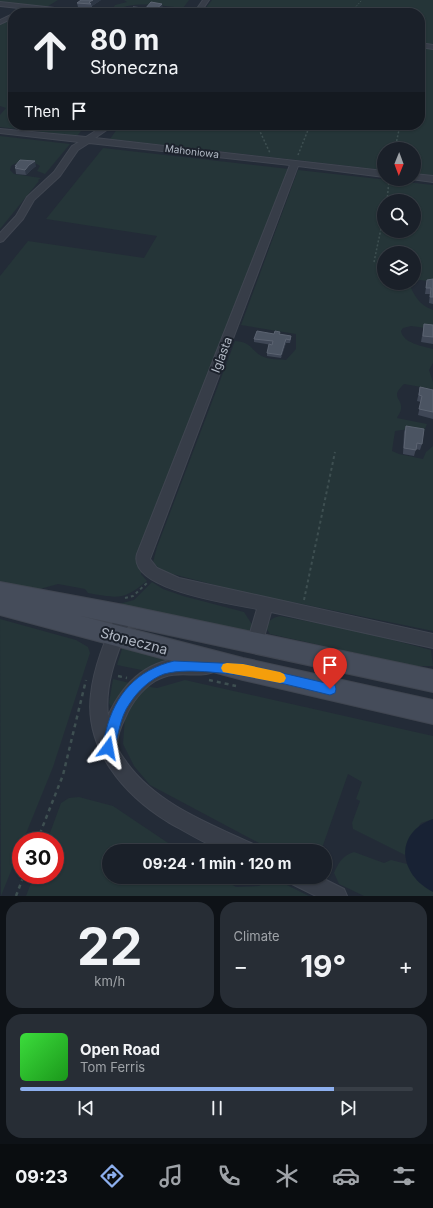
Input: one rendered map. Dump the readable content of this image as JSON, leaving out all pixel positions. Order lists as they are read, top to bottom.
{
  "streets": {
    "main road": ["Słoneczna"],
    "street": ["Mahoniowa", "Iglasta"]
  },
  "crossings": [
    ["Mahoniowa", "Iglasta"]
  ],
  "north": "bottom",
  "page": {
    "turn": ["80 m", "Słoneczna"],
    "then": "Then",
    "limit": "30",
    "trip": "09:24 · 1 min · 120 m",
    "tile": [
      ["22", "km/h"],
      "Climate"
    ],
    "heat": ["−", "19°", "+"],
    "song": ["Open Road", "Tom Ferris"],
    "tabs": "09:23"
  }
}
